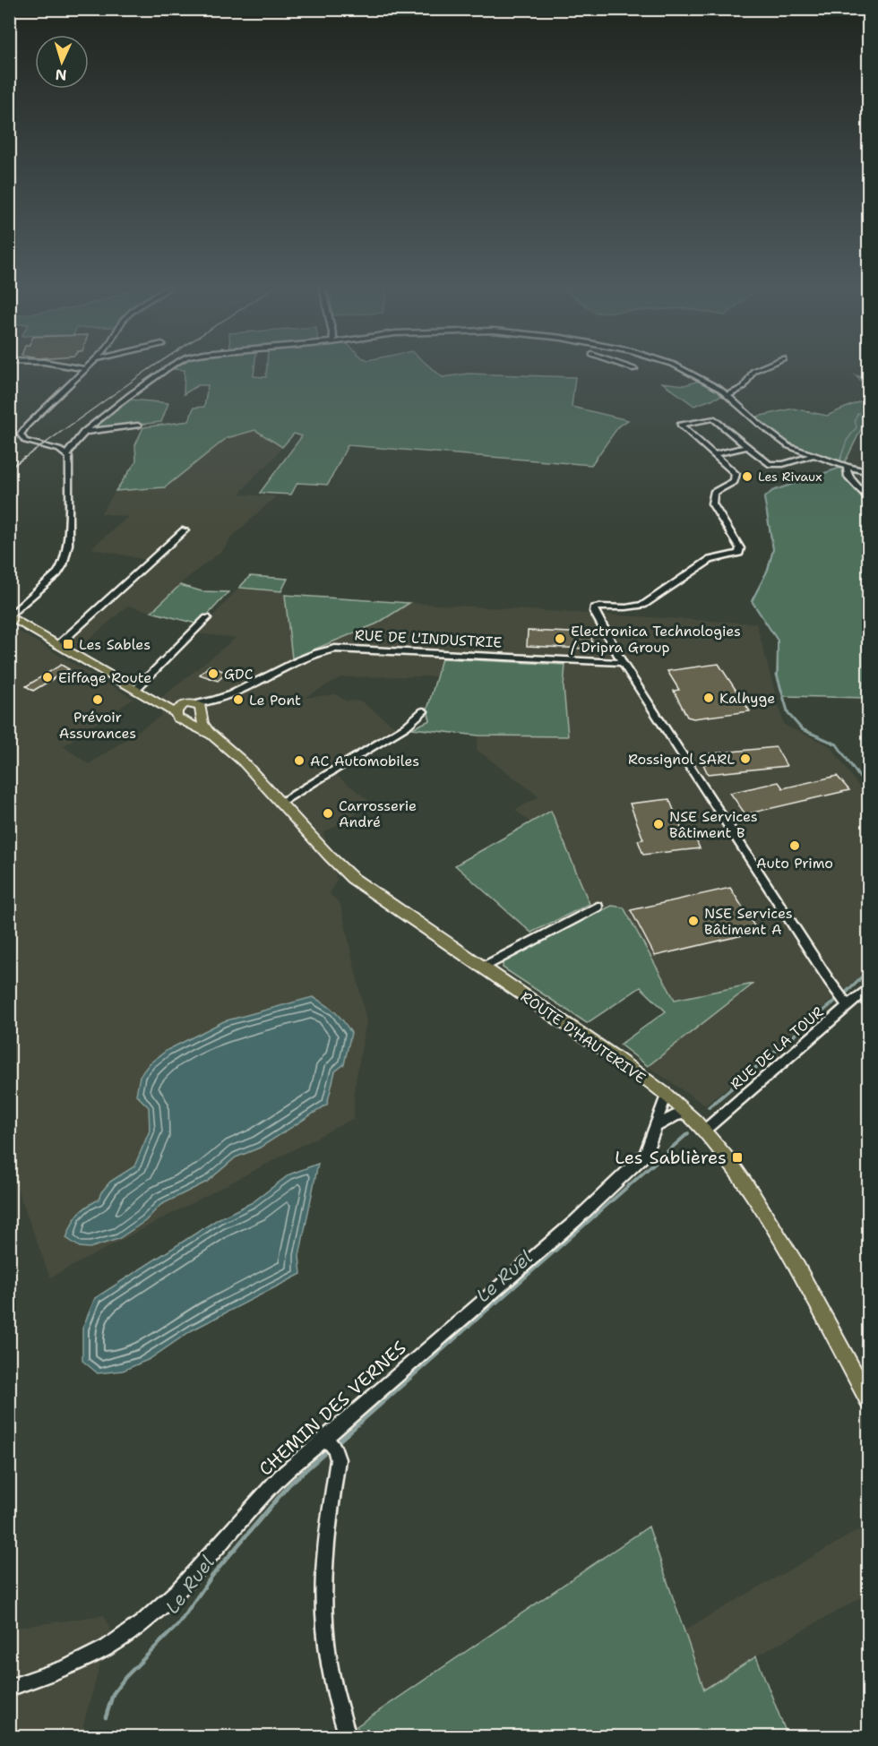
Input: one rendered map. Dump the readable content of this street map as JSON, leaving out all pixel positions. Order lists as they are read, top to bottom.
{
  "streets": {
    "main road": ["ROUTE D'HAUTERIVE"],
    "street": ["RUE DE L'INDUSTRIE", "RUE DE LA TOUR", "CHEMIN DES VERNES"]
  },
  "crossings": [
    ["RUE DE L'INDUSTRIE", "ROUTE D'HAUTERIVE"],
    ["ROUTE D'HAUTERIVE", "RUE DE LA TOUR"],
    ["ROUTE D'HAUTERIVE", "CHEMIN DES VERNES"]
  ],
  "water": ["Le Ruel"],
  "places": {
    "other": [
      "Les Rivaux",
      "Electronica Technologies / Dripra Group",
      "GDC",
      "Eiffage Route",
      "Kalhyge",
      "Prévoir Assurances",
      "Le Pont",
      "Rossignol SARL",
      "AC Automobiles",
      "Carrosserie André",
      "NSE Services Bâtiment B",
      "Auto Primo",
      "NSE Services Bâtiment A"
    ],
    "transit": ["Les Sables", "Les Sablières"]
  },
  "north": "bottom"
}
